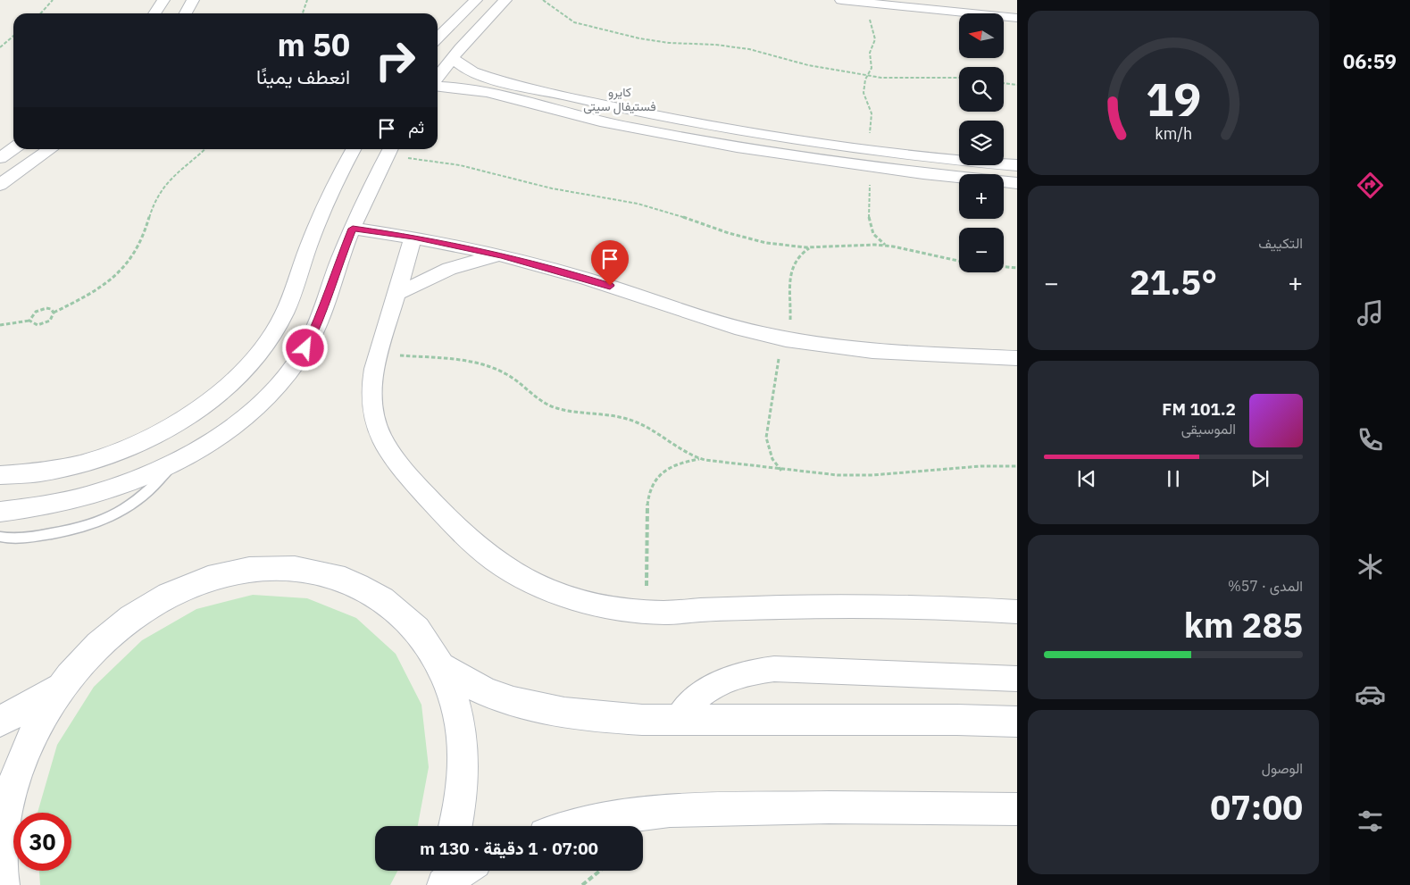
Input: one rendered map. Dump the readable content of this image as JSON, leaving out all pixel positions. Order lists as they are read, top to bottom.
{
  "districts": ["كايرو فستيفال سيتى"],
  "north": "left",
  "page": {
    "tabs": "06:59",
    "map_buttons": ["+", "−"],
    "turn": ["50 m", "انعطف يمينًا"],
    "then": "ثم",
    "tile": [
      "التكييف",
      ["المدى · 57%", "285 km"],
      ["الوصول", "07:00"]
    ],
    "heat": ["−", "21.5°", "+"],
    "song": ["101.2 FM", "الموسيقى"],
    "limit": "30",
    "trip": "07:00 · 1 دقيقة · 130 m",
    "gauge": ["19", "km/h"]
  }
}
